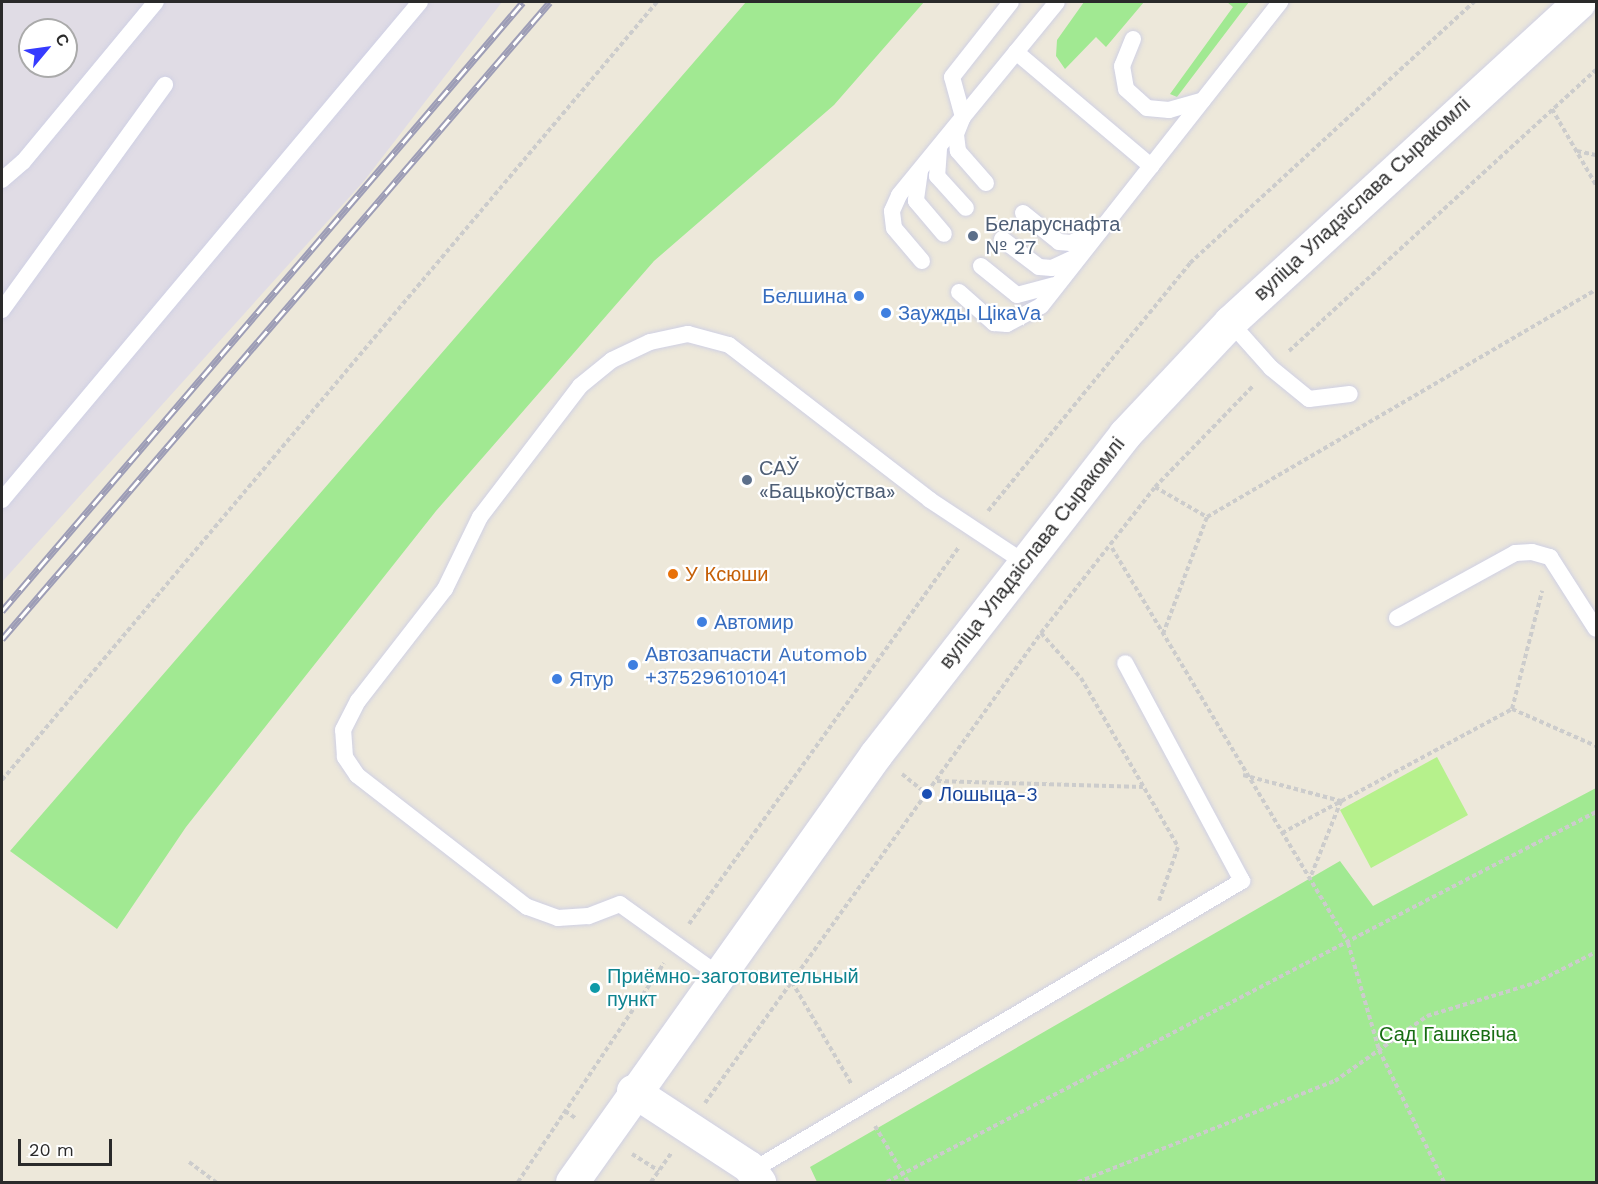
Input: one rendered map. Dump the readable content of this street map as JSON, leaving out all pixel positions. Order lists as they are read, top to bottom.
{
  "streets": {
    "street": ["вуліца Уладзіслава Сыракомлі"]
  },
  "parks": ["Сад Гашкевіча"],
  "places": [
    "Беларуснафта № 27",
    "Белшина",
    "Заужды ЦікаVа",
    "САЎ «Бацькоўства»",
    "У Ксюши",
    "Автомир",
    "Автозапчасти Automob +375296101041",
    "Ятур",
    "Лошыца-3",
    "Приёмно-заготовительный пункт"
  ],
  "scale_bar": "20 m",
  "north": "top right"
}
